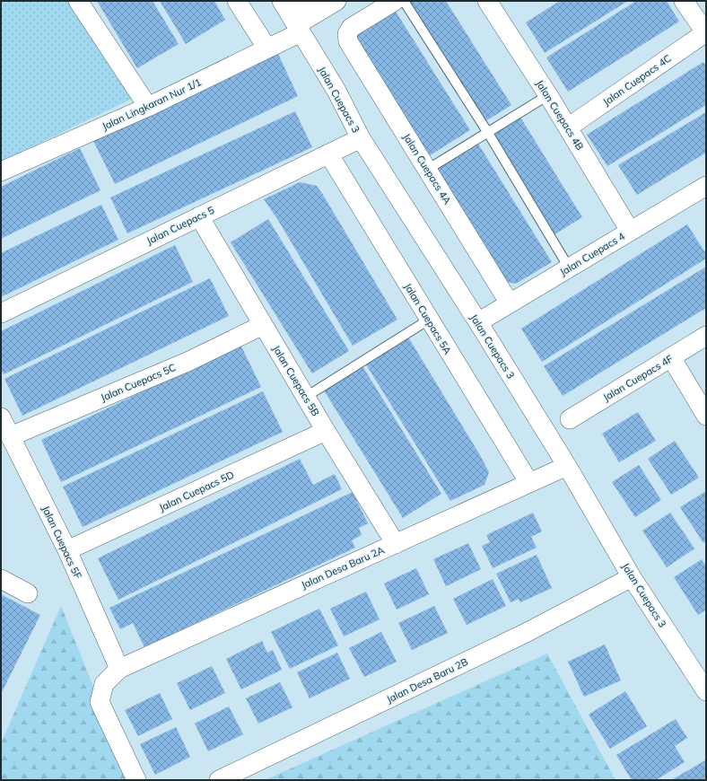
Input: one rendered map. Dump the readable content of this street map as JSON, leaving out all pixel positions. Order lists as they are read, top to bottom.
{
  "streets": {
    "street": [
      "Jalan Cuepacs 4C",
      "Jalan Cuepacs 3",
      "Jalan Lingkaran Nur 1/1",
      "Jalan Cuepacs 4B",
      "Jalan Cuepacs 4A",
      "Jalan Cuepacs 5",
      "Jalan Cuepacs 4",
      "Jalan Cuepacs 5A",
      "Jalan Cuepacs 4F",
      "Jalan Cuepacs 5B",
      "Jalan Cuepacs 5C",
      "Jalan Cuepacs 5D",
      "Jalan Cuepacs 5F",
      "Jalan Desa Baru 2A",
      "Jalan Desa Baru 2B"
    ]
  },
  "crossings": [
    ["Jalan Cuepacs 4C", "Jalan Cuepacs 4B"],
    ["Jalan Cuepacs 3", "Jalan Lingkaran Nur 1/1"],
    ["Jalan Cuepacs 3", "Jalan Cuepacs 5"],
    ["Jalan Cuepacs 3", "Jalan Cuepacs 4"],
    ["Jalan Cuepacs 3", "Jalan Desa Baru 2A"],
    ["Jalan Cuepacs 3", "Jalan Desa Baru 2B"],
    ["Jalan Cuepacs 4B", "Jalan Cuepacs 4"],
    ["Jalan Cuepacs 4A", "Jalan Cuepacs 4"],
    ["Jalan Cuepacs 5", "Jalan Cuepacs 5A"],
    ["Jalan Cuepacs 5", "Jalan Cuepacs 5B"],
    ["Jalan Cuepacs 5A", "Jalan Desa Baru 2A"],
    ["Jalan Cuepacs 5B", "Jalan Cuepacs 5C"],
    ["Jalan Cuepacs 5B", "Jalan Cuepacs 5D"],
    ["Jalan Cuepacs 5B", "Jalan Desa Baru 2A"],
    ["Jalan Cuepacs 5C", "Jalan Cuepacs 5F"],
    ["Jalan Cuepacs 5D", "Jalan Cuepacs 5F"],
    ["Jalan Cuepacs 5F", "Jalan Desa Baru 2A"]
  ]
}
